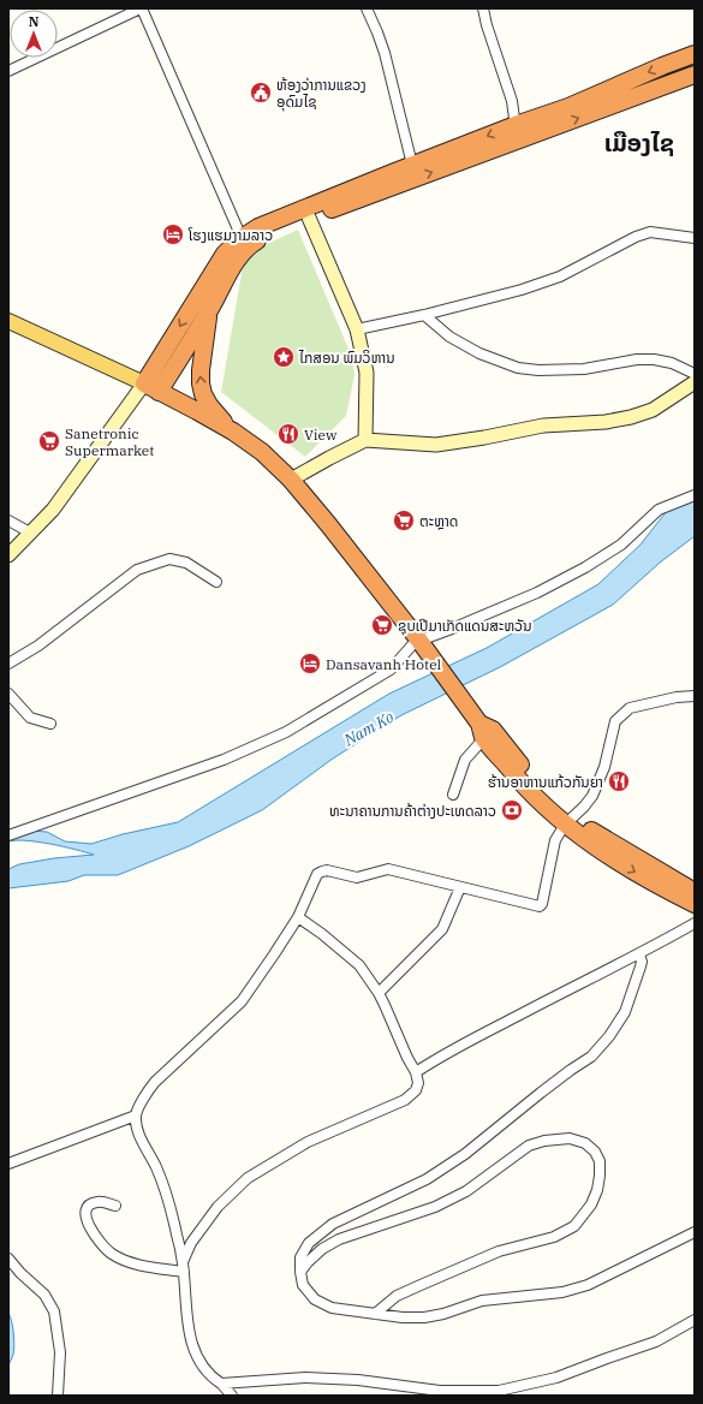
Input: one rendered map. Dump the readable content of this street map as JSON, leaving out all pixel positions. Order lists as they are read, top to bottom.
{
  "districts": ["ເມືອງໄຊ"],
  "water": ["Nam Ko"],
  "places": {
    "public building": ["ຫ້ອງວ່າການແຂວງ ອຸດົມໄຊ"],
    "hotel": ["ໂຮງແຮມງາມລາວ", "Dansavanh Hotel"],
    "place": ["ໄກສອນ ພົມວິຫານ"],
    "restaurant": ["View", "ຮ້ານອາຫານແກ້ວກັນຍາ"],
    "supermarket": ["Sanetronic Supermarket", "ຕະຫຼາດ", "ຊຸບເປີມາເກັດແດນສະຫວັນ"],
    "bank": ["ທະນາຄານການຄ້າຕ່າງປະເທດລາວ"]
  },
  "north": "top"
}
